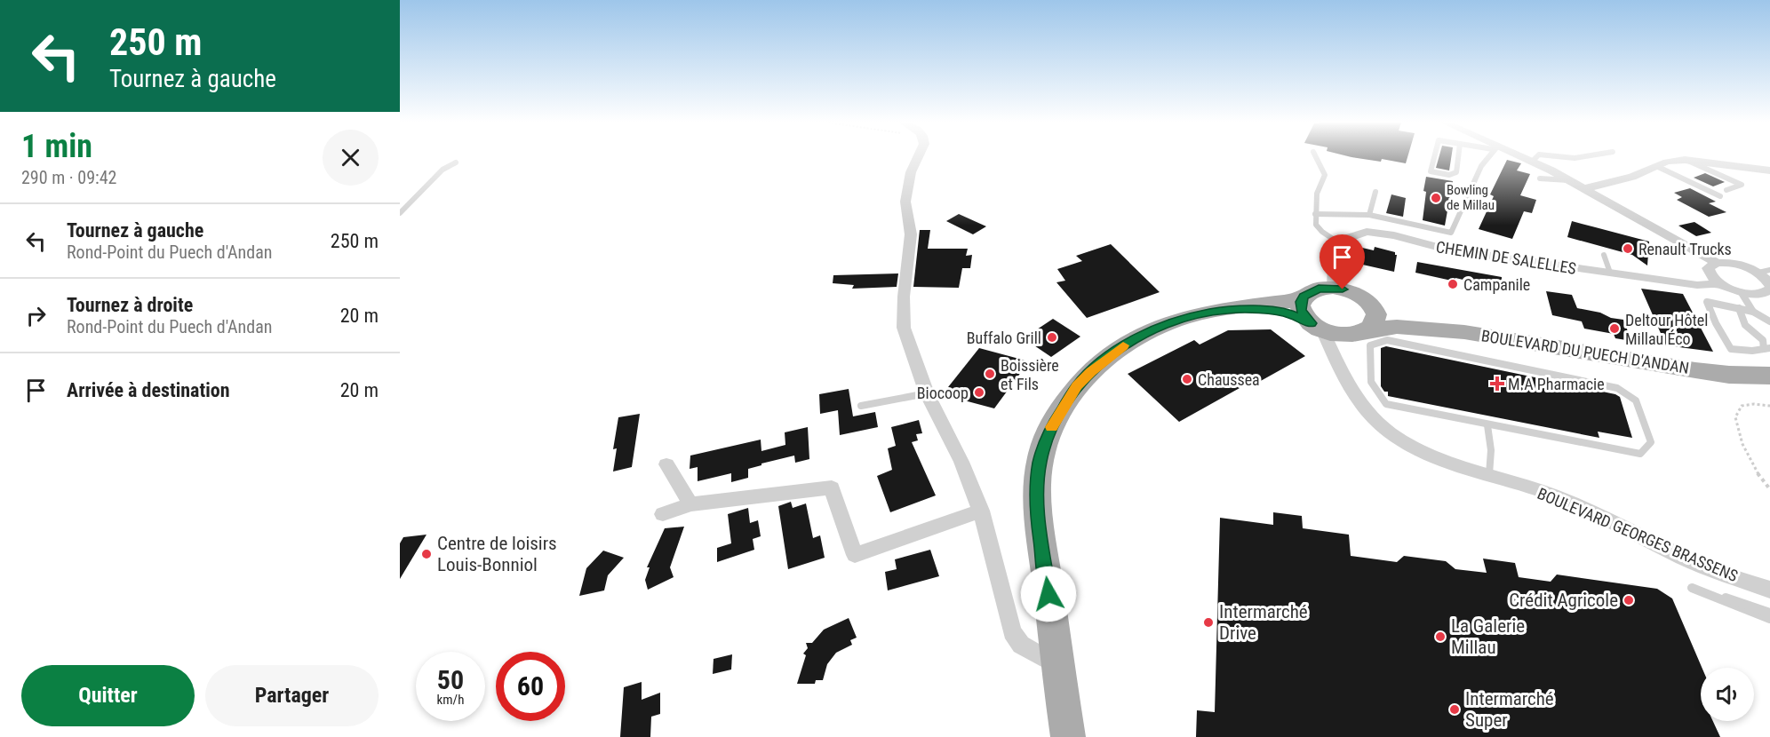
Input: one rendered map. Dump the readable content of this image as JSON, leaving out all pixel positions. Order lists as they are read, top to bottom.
{
  "streets": {
    "main road": ["BOULEVARD DU PUECH D'ANDAN"],
    "street": ["CHEMIN DE SALELLES", "BOULEVARD GEORGES BRASSENS"]
  },
  "crossings": [
    ["BOULEVARD DU PUECH D'ANDAN", "BOULEVARD GEORGES BRASSENS"]
  ],
  "places": {
    "other": [
      "Bowling de Millau",
      "Renault Trucks",
      "Campanile",
      "Deltour Hôtel Millau Éco",
      "Buffalo Grill",
      "Boissière et Fils",
      "Chaussea",
      "Biocoop",
      "Centre de loisirs Louis-Bonniol",
      "Crédit Agricole",
      "Intermarché Drive",
      "La Galerie Millau",
      "Intermarché Super"
    ],
    "health": ["M.A Pharmacie"]
  },
  "page": {
    "turn": ["250 m", "Tournez à gauche"],
    "heading": ["1 min", "290 m · 09:42"],
    "list": [
      {
        "name": "Tournez à gauche",
        "note": "Rond-Point du Puech d'Andan",
        "value": "250 m"
      },
      {
        "name": "Tournez à droite",
        "note": "Rond-Point du Puech d'Andan",
        "value": "20 m"
      },
      {
        "name": "Arrivée à destination",
        "value": "20 m"
      }
    ],
    "speed": "50 km/h",
    "limit": "60",
    "buttons": ["Quitter", "Partager"]
  }
}
